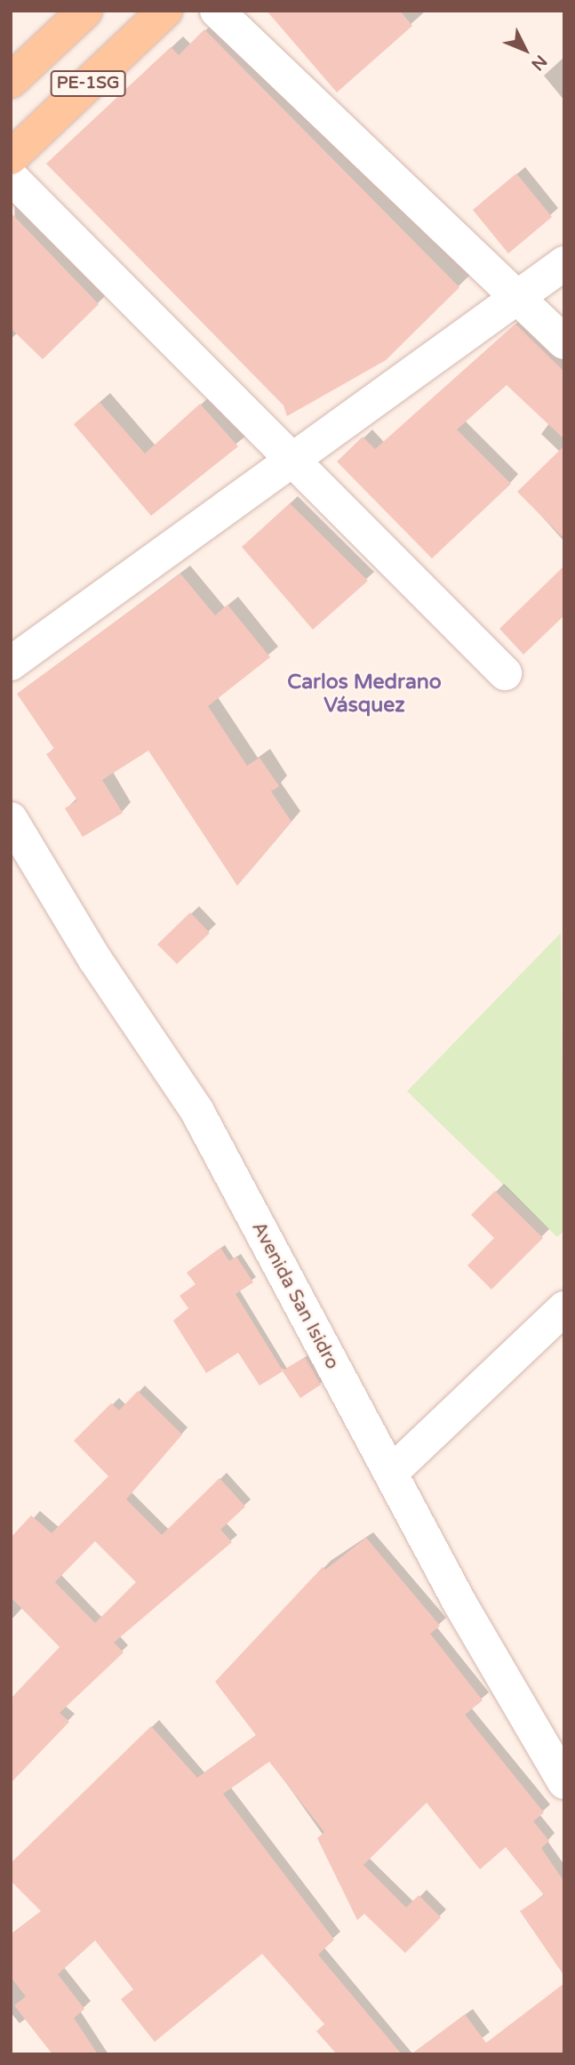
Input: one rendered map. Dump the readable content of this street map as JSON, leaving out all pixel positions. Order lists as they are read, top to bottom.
{
  "streets": {
    "main road": ["PE-1SG"],
    "street": ["Avenida San Isidro"]
  },
  "districts": ["Carlos Medrano Vásquez"],
  "north": "bottom right"
}
